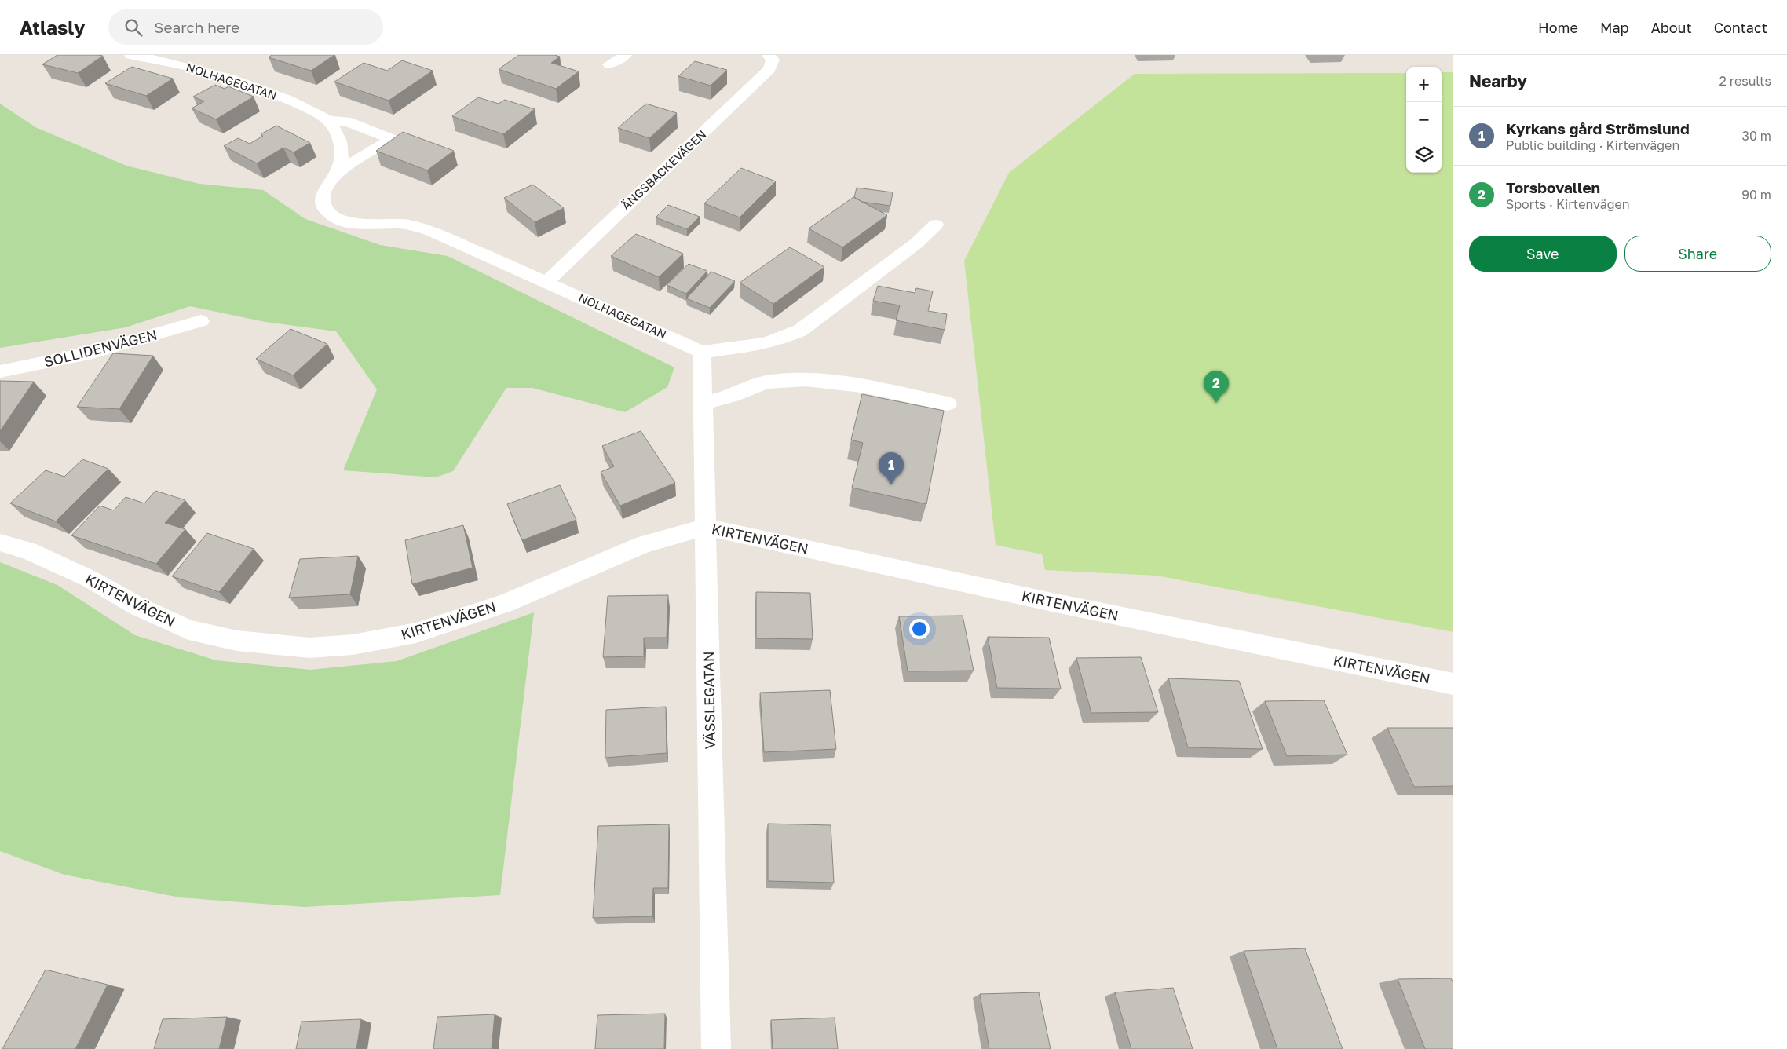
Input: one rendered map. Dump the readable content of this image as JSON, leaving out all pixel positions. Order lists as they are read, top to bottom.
{
  "streets": {
    "street": [
      "NOLHAGEGATAN",
      "ÄNGSBACKEVÄGEN",
      "SOLLIDENVÄGEN",
      "KIRTENVÄGEN",
      "VÄSSLEGATAN"
    ]
  },
  "crossings": [
    ["NOLHAGEGATAN", "ÄNGSBACKEVÄGEN"],
    ["NOLHAGEGATAN", "VÄSSLEGATAN"],
    ["KIRTENVÄGEN", "VÄSSLEGATAN"]
  ],
  "page": {
    "header": "Atlasly",
    "search": "Search here",
    "nav": [
      "Home",
      "Map",
      "About",
      "Contact"
    ],
    "heading": ["Nearby", "2 results"],
    "map_buttons": ["+", "−"],
    "list": [
      {
        "mark": "1",
        "name": "Kyrkans gård Strömslund",
        "note": "Public building · Kirtenvägen",
        "value": "30 m"
      },
      {
        "mark": "2",
        "name": "Torsbovallen",
        "note": "Sports · Kirtenvägen",
        "value": "90 m"
      }
    ],
    "buttons": ["Save", "Share"],
    "pins": ["2", "1"]
  }
}
